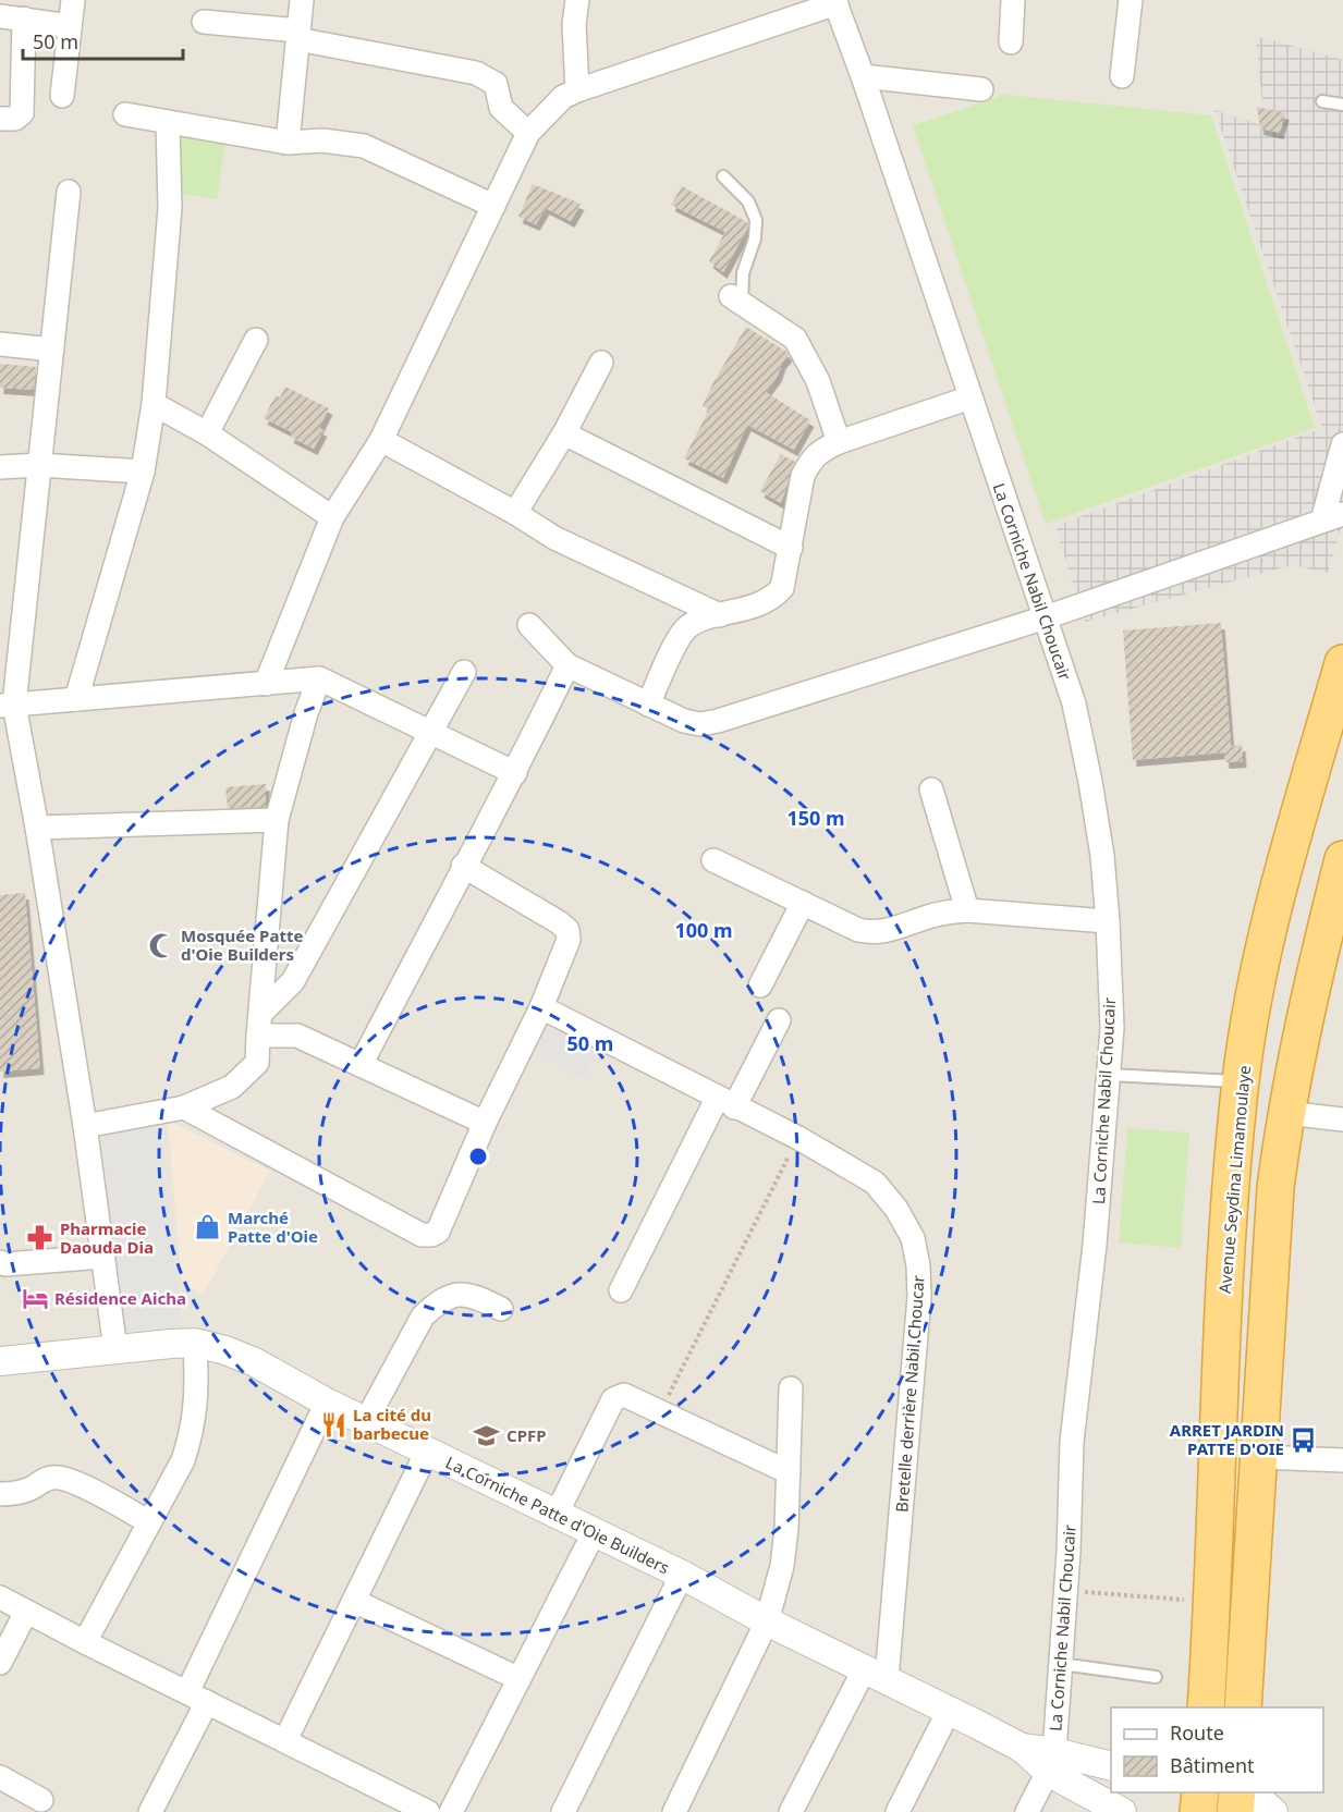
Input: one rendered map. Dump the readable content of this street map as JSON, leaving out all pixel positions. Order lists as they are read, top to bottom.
{
  "streets": {
    "highway": ["Avenue Seydina Limamoulaye"],
    "street": ["La Corniche Nabil Choucair", "Bretelle derrière Nabil Choucar", "La Corniche Patte d'Oie Builders"]
  },
  "crossings": [
    ["La Corniche Nabil Choucair", "La Corniche Patte d'Oie Builders"],
    ["Bretelle derrière Nabil Choucar", "La Corniche Patte d'Oie Builders"]
  ],
  "places": {
    "mosque": ["Mosquée Patte d'Oie Builders"],
    "shop": ["Marché Patte d'Oie"],
    "pharmacy": ["Pharmacie Daouda Dia"],
    "hotel": ["Résidence Aicha"],
    "restaurant": ["La cité du barbecue"],
    "school or university": ["CPFP"],
    "bus stop": ["ARRET JARDIN PATTE D'OIE"]
  },
  "legend": ["Route", "Bâtiment"],
  "scale_bar": "50 m",
  "rings": ["150 m", "100 m", "50 m"]
}
